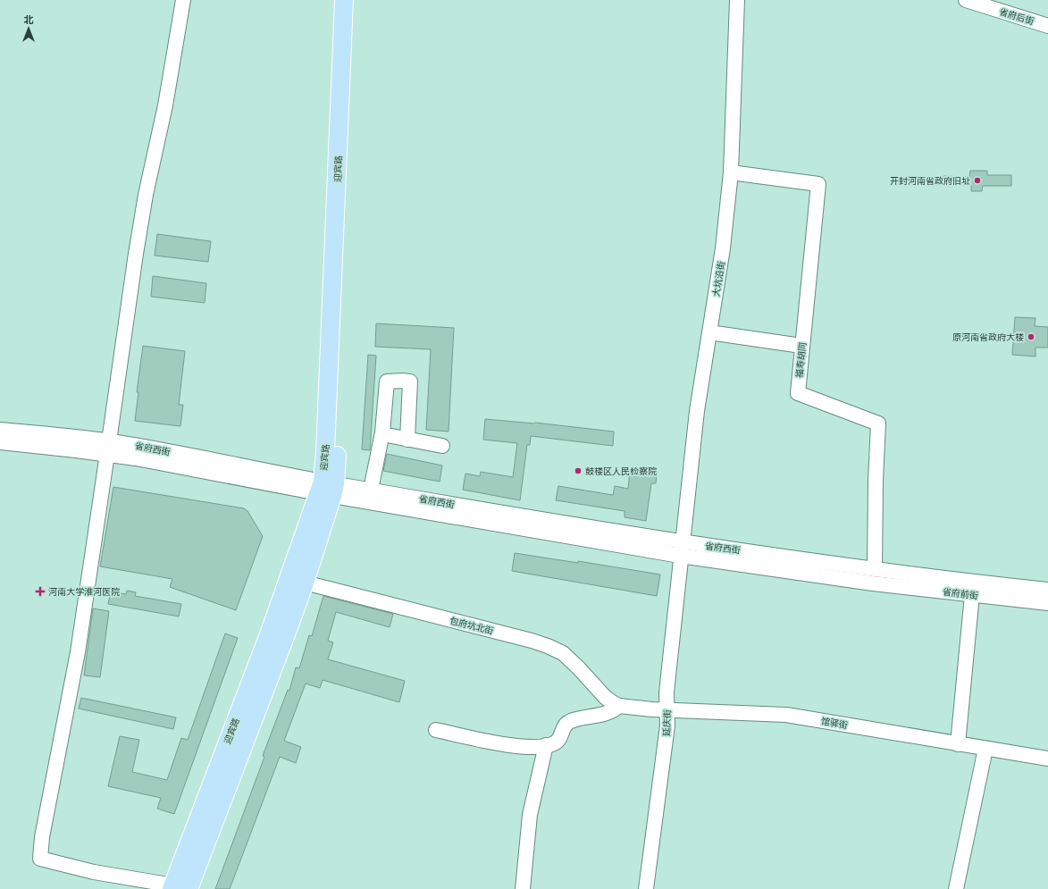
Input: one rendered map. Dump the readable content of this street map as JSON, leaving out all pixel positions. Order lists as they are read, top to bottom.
{
  "streets": {
    "main road": ["迎宾路"],
    "street": [
      "省府后街",
      "大坑沿街",
      "福寿胡同",
      "省府西街",
      "省府前街",
      "包府坑北街",
      "延庆街",
      "馆驿街"
    ]
  },
  "crossings": [
    ["迎宾路", "省府西街"],
    ["迎宾路", "包府坑北街"],
    ["大坑沿街", "福寿胡同"],
    ["大坑沿街", "省府西街"],
    ["大坑沿街", "延庆街"],
    ["福寿胡同", "省府西街"],
    ["福寿胡同", "省府前街"],
    ["省府西街", "省府前街"],
    ["省府西街", "延庆街"],
    ["包府坑北街", "馆驿街"],
    ["延庆街", "馆驿街"]
  ],
  "places": {
    "other": ["开封河南省政府旧址", "原河南省政府大楼", "鼓楼区人民检察院"],
    "health": ["河南大学淮河医院"]
  },
  "north": "top"
}
